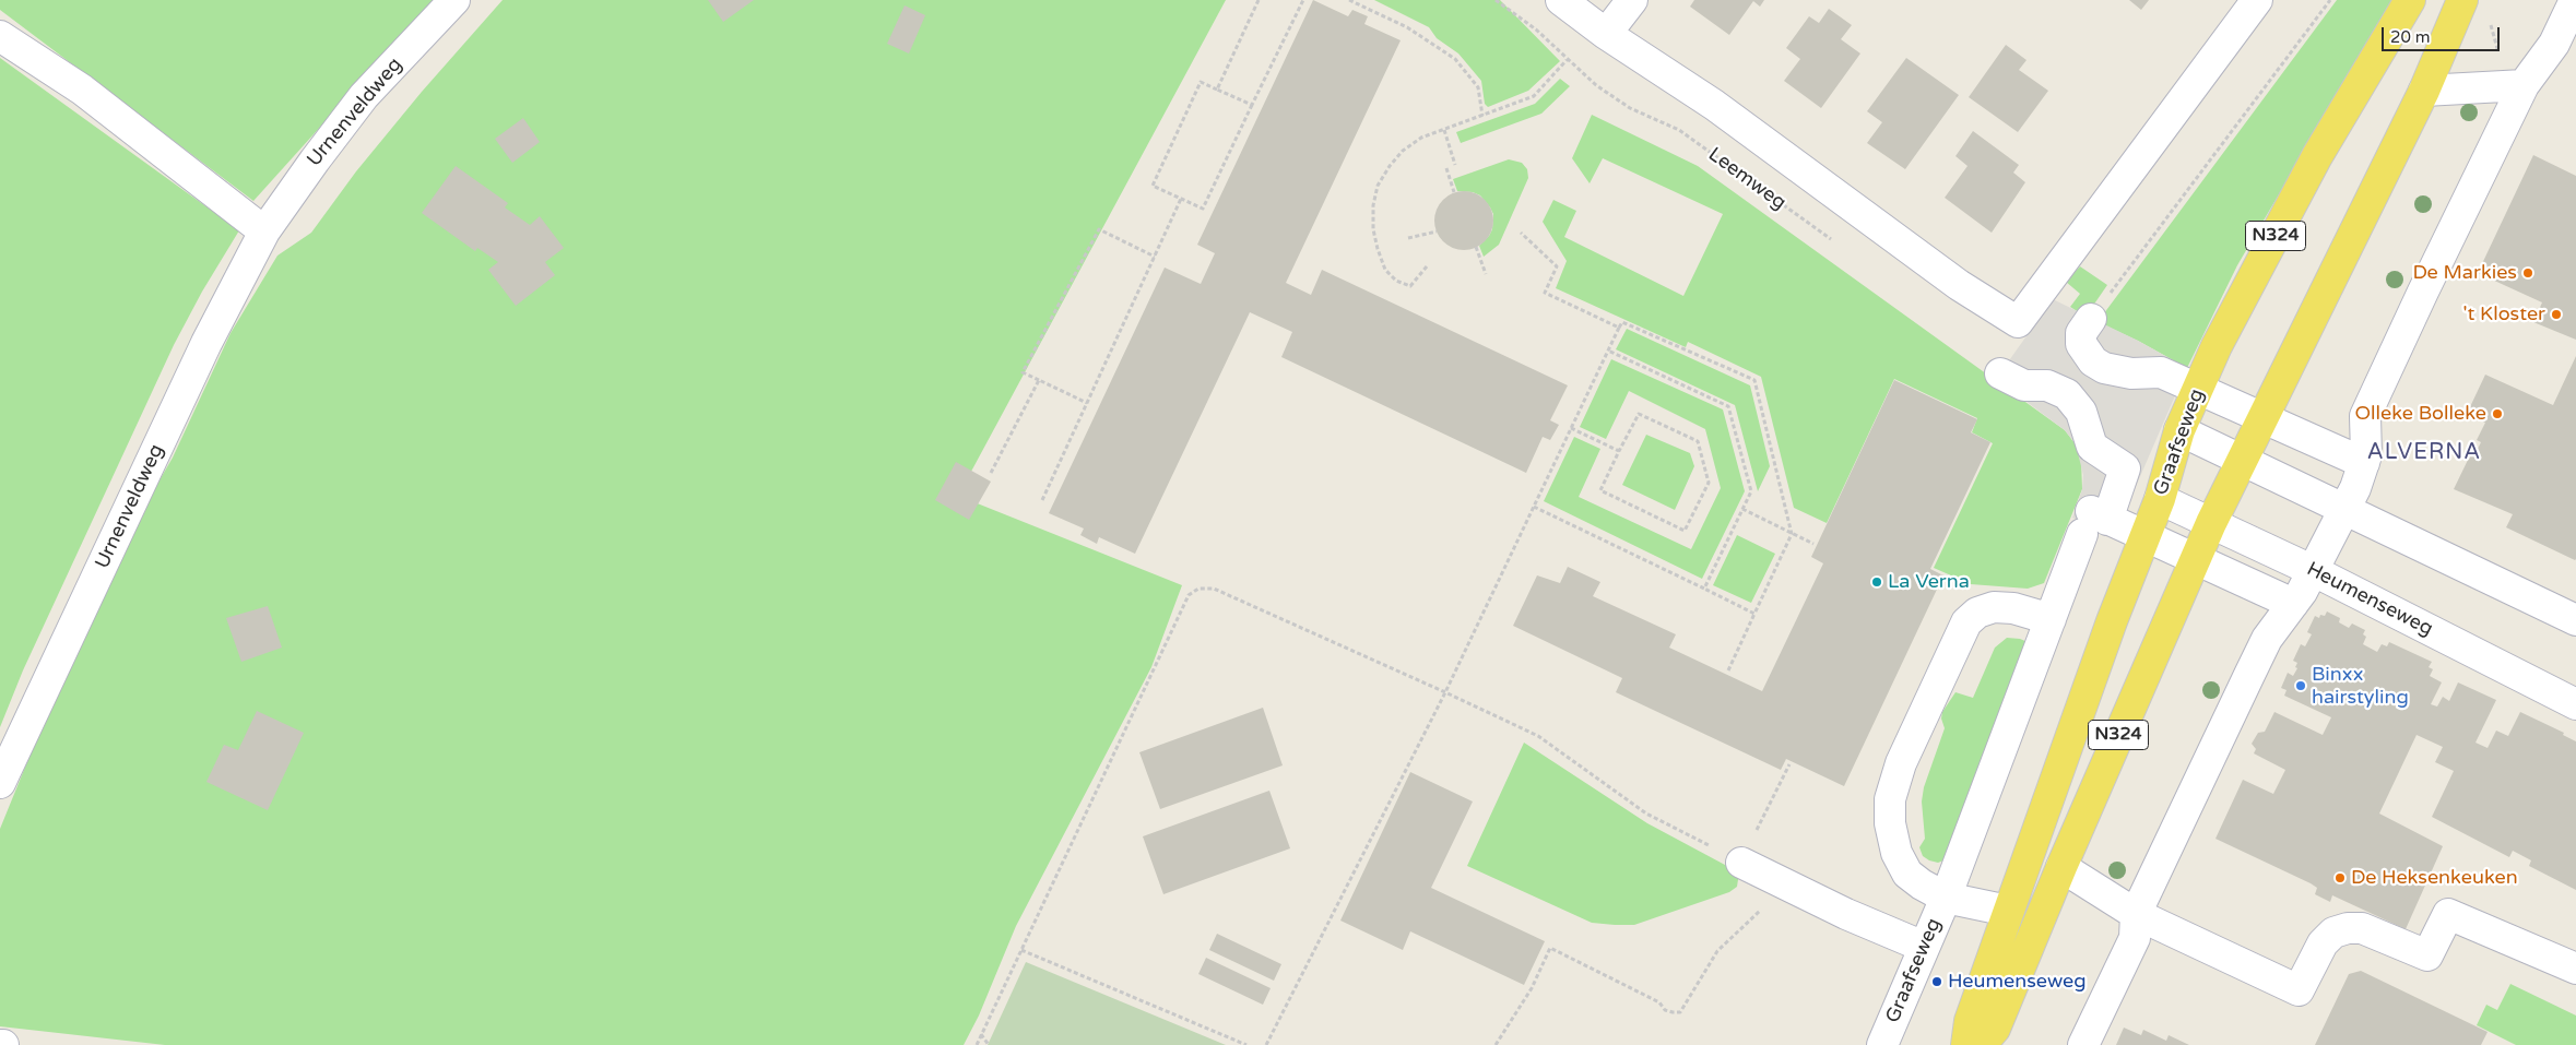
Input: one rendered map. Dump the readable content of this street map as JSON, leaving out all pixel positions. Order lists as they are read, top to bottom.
{
  "streets": {
    "main road": ["N324", "Graafseweg"],
    "street": ["Urnenveldweg", "Leemweg", "Heumenseweg"]
  },
  "crossings": [
    ["N324", "Heumenseweg"],
    ["Graafseweg", "Heumenseweg"]
  ],
  "districts": ["ALVERNA"],
  "places": [
    "De Markies",
    "'t Kloster",
    "Olleke Bolleke",
    "La Verna",
    "Binxx hairstyling",
    "De Heksenkeuken",
    "Heumenseweg"
  ],
  "scale_bar": "20 m"
}
